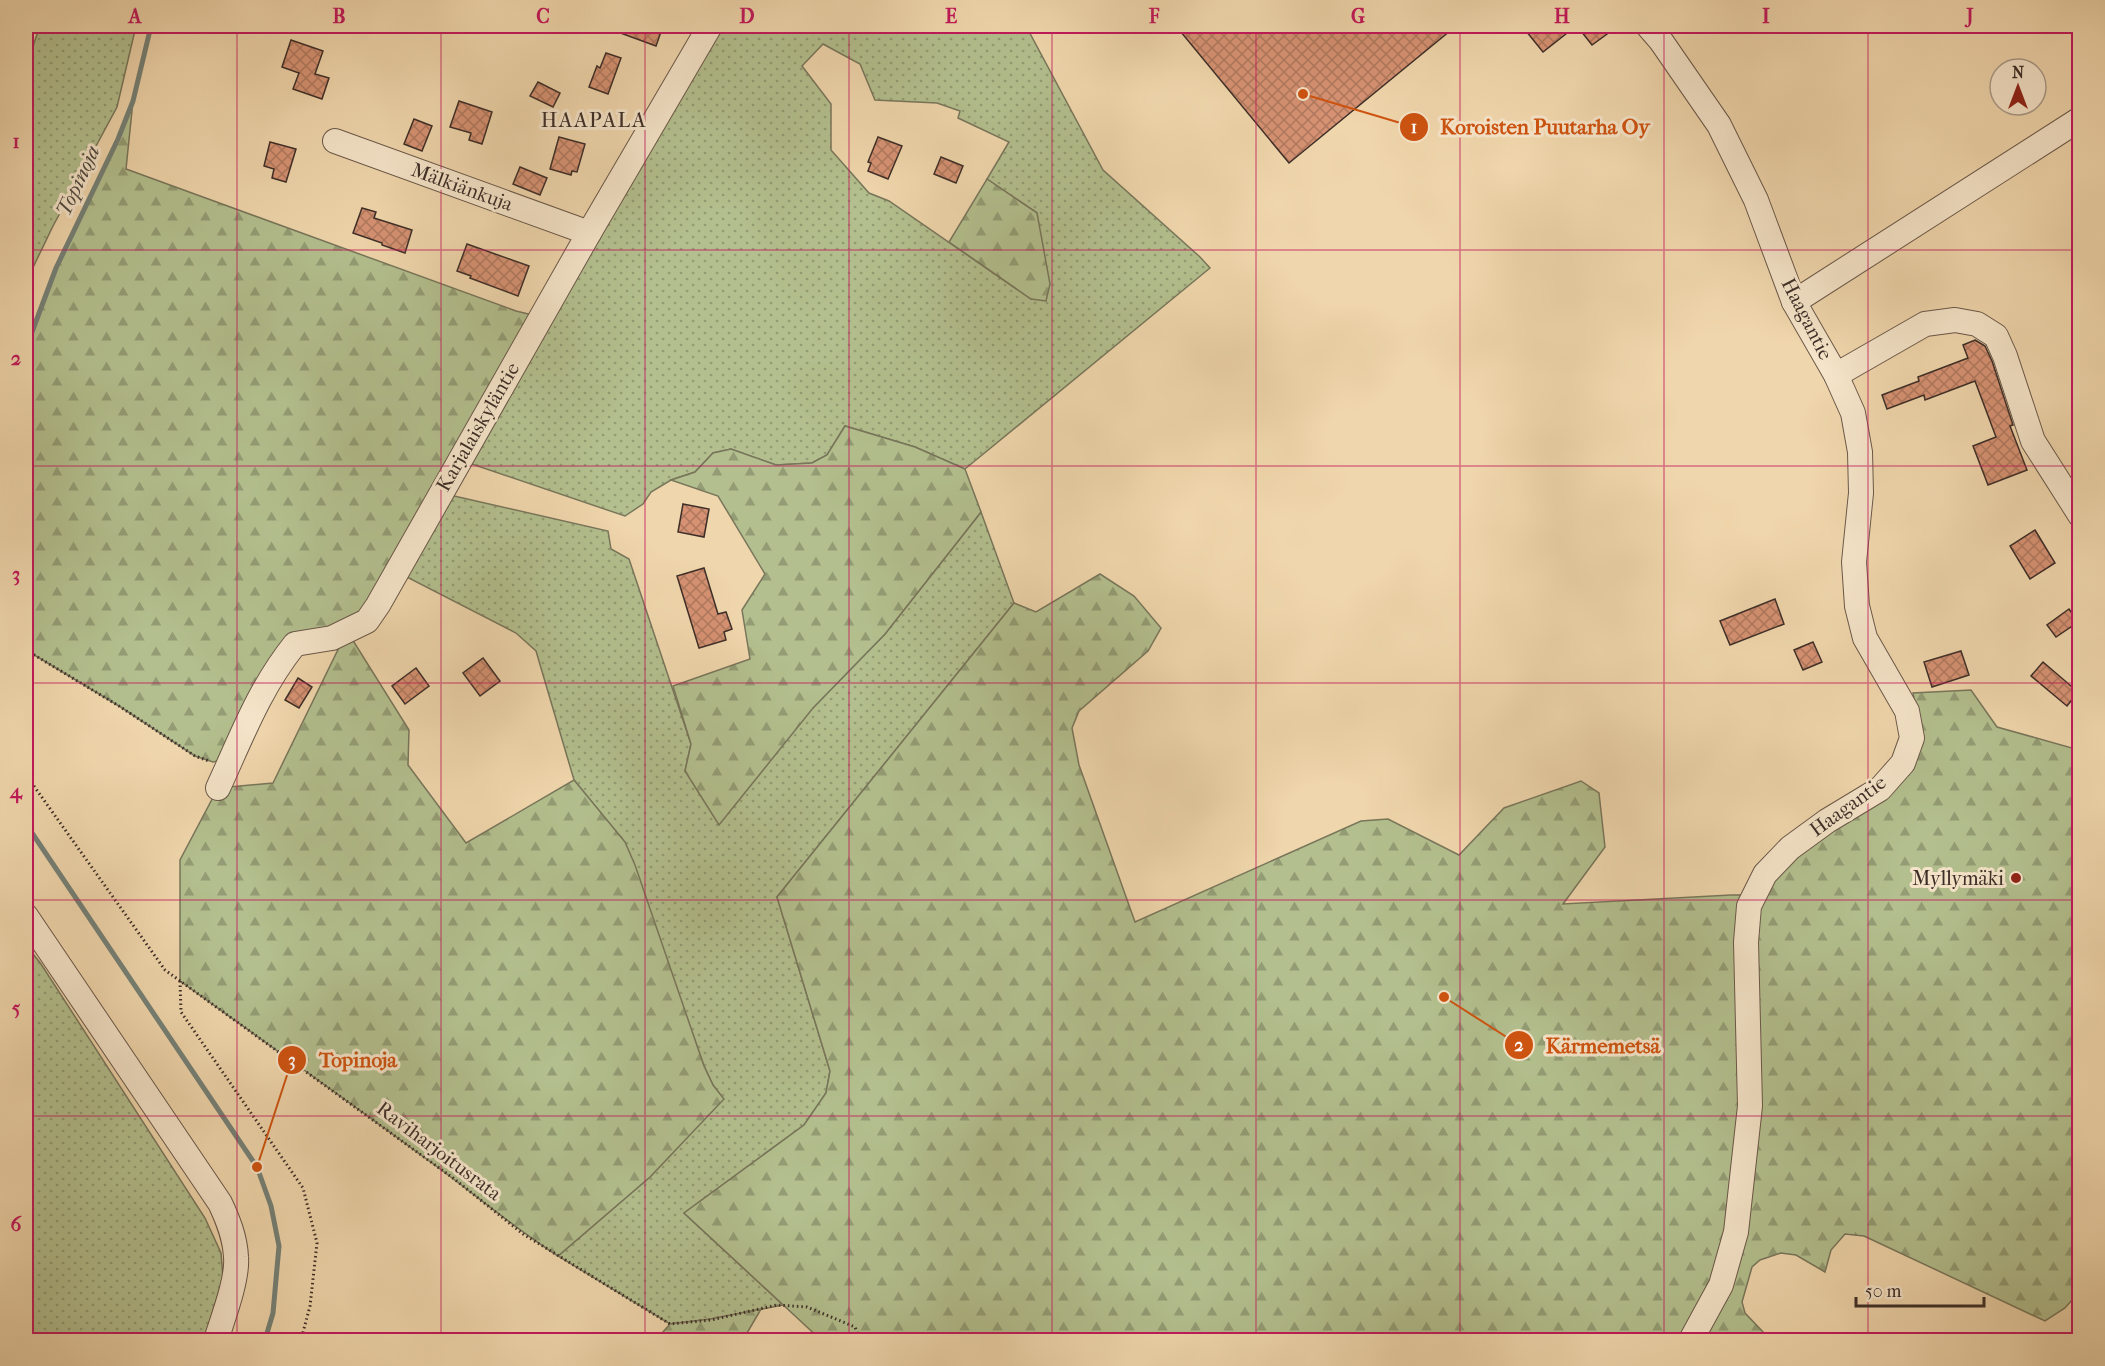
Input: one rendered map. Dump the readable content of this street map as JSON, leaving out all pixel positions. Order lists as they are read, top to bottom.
{
  "streets": {
    "street": ["Mälkiänkuja", "Haagantie", "Karjalaiskyläntie"],
    "path": ["Raviharjoitusrata"]
  },
  "crossings": [
    ["Mälkiänkuja", "Karjalaiskyläntie"]
  ],
  "districts": ["HAAPALA"],
  "water": ["Topinoja"],
  "places": [
    "Koroisten Puutarha Oy",
    "Myllymäki",
    "Kärmemetsä",
    "Topinoja"
  ],
  "scale_bar": "50 m",
  "north": "top",
  "grid": {
    "columns": [
      "A",
      "B",
      "C",
      "D",
      "E",
      "F",
      "G",
      "H",
      "I",
      "J"
    ],
    "rows": [
      "1",
      "2",
      "3",
      "4",
      "5",
      "6"
    ]
  }
}
